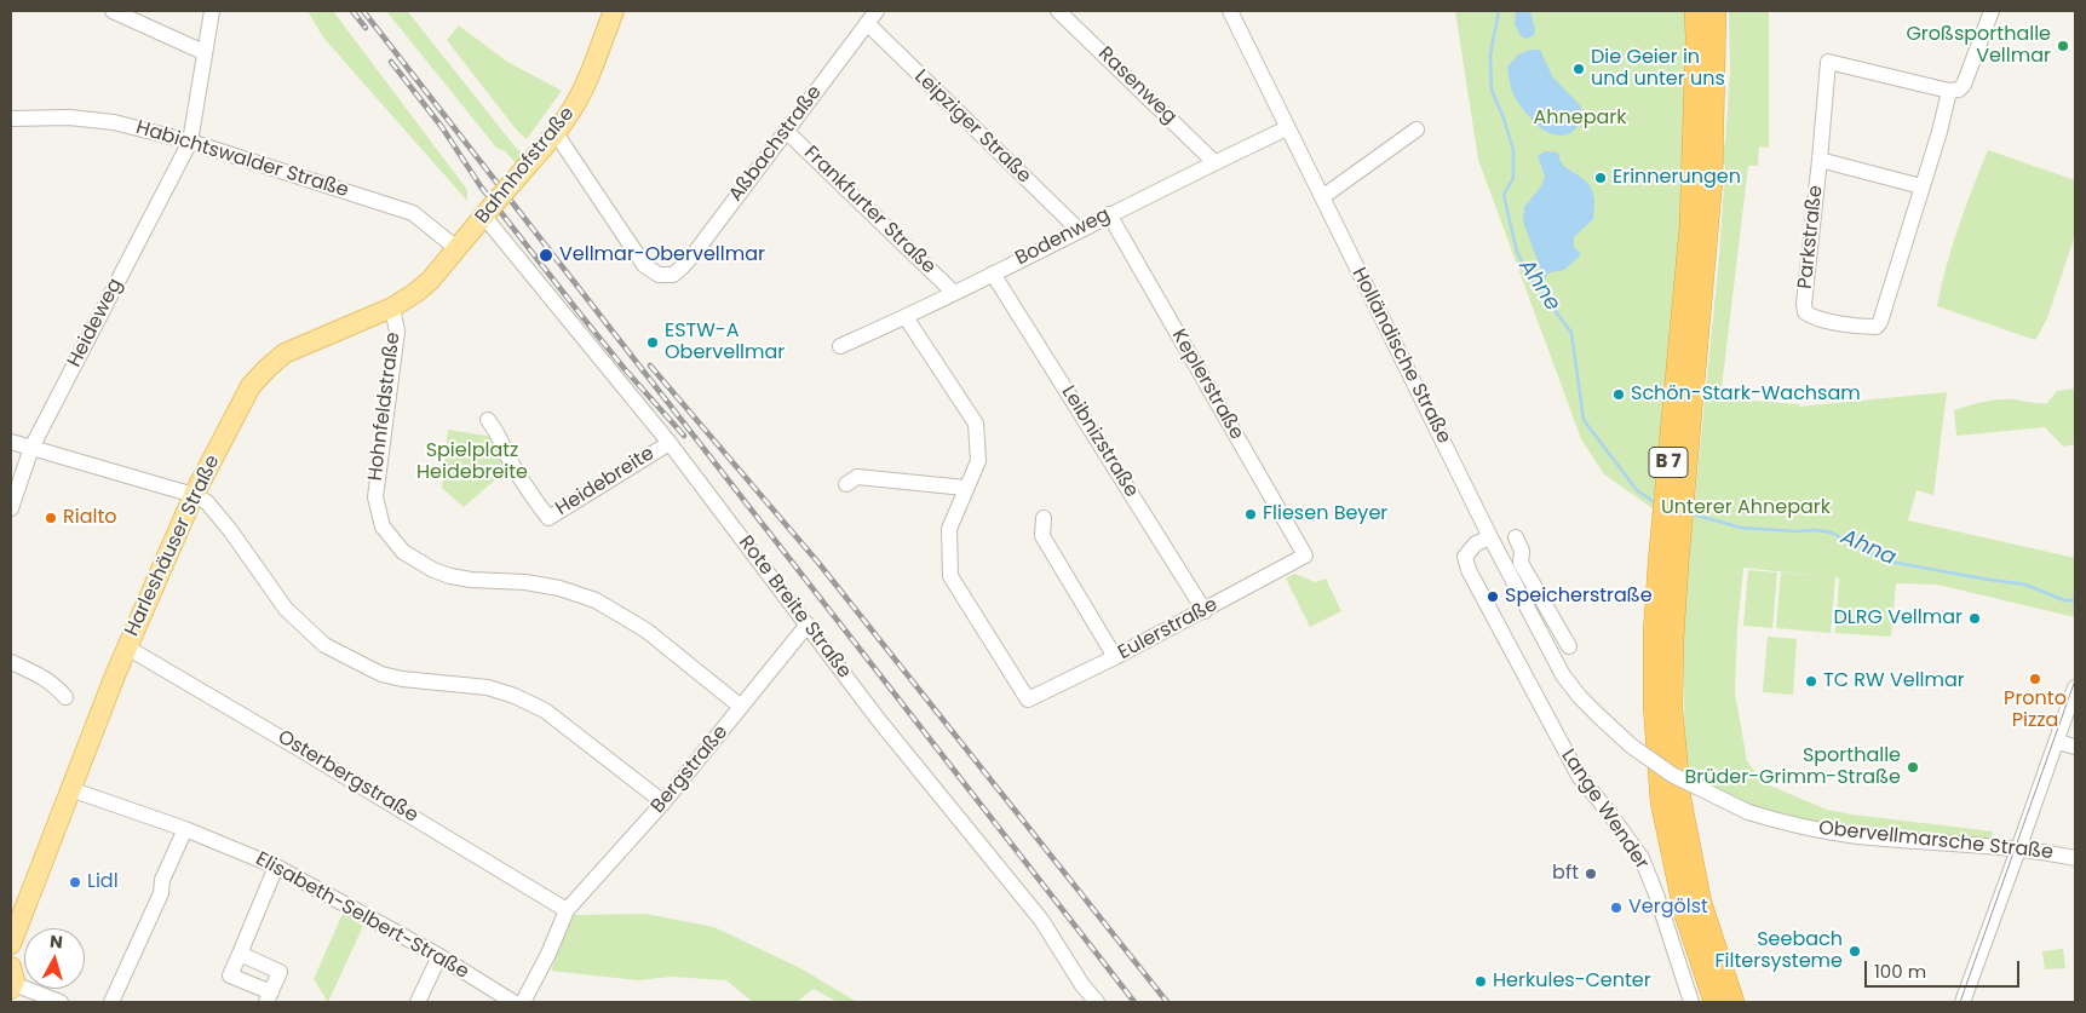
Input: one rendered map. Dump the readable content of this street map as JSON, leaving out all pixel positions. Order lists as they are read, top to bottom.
{
  "streets": {
    "highway": ["B 7"],
    "main road": ["Bahnhofstraße", "Harleshäuser Straße"],
    "street": [
      "Rasenweg",
      "Leipziger Straße",
      "Aßbachstraße",
      "Habichtswalder Straße",
      "Frankfurter Straße",
      "Bodenweg",
      "Parkstraße",
      "Heideweg",
      "Holländische Straße",
      "Keplerstraße",
      "Hohnfeldstraße",
      "Leibnizstraße",
      "Heidebreite",
      "Rote Breite Straße",
      "Eulerstraße",
      "Bergstraße",
      "Osterbergstraße",
      "Lange Wender",
      "Obervellmarsche Straße",
      "Elisabeth-Selbert-Straße"
    ]
  },
  "crossings": [
    ["Rasenweg", "Bodenweg"],
    ["Leipziger Straße", "Aßbachstraße"],
    ["Leipziger Straße", "Bodenweg"],
    ["Aßbachstraße", "Bahnhofstraße"],
    ["Aßbachstraße", "Frankfurter Straße"],
    ["Habichtswalder Straße", "Bahnhofstraße"],
    ["Habichtswalder Straße", "Heideweg"],
    ["Habichtswalder Straße", "Harleshäuser Straße"],
    ["Bahnhofstraße", "Harleshäuser Straße"],
    ["Bahnhofstraße", "Rote Breite Straße"],
    ["Frankfurter Straße", "Bodenweg"],
    ["Bodenweg", "Holländische Straße"],
    ["Bodenweg", "Keplerstraße"],
    ["Bodenweg", "Leibnizstraße"],
    ["Holländische Straße", "Lange Wender"],
    ["Holländische Straße", "Obervellmarsche Straße"],
    ["Keplerstraße", "Eulerstraße"],
    ["Hohnfeldstraße", "Harleshäuser Straße"],
    ["Hohnfeldstraße", "Bergstraße"],
    ["Leibnizstraße", "Eulerstraße"],
    ["Heidebreite", "Rote Breite Straße"],
    ["Harleshäuser Straße", "Osterbergstraße"],
    ["Harleshäuser Straße", "Elisabeth-Selbert-Straße"],
    ["Rote Breite Straße", "Bergstraße"],
    ["Bergstraße", "Osterbergstraße"]
  ],
  "water": ["Ahne", "Ahna"],
  "parks": ["Ahnepark", "Spielplatz Heidebreite", "Unterer Ahnepark"],
  "places": [
    "Großsporthalle Vellmar",
    "Die Geier in und unter uns",
    "Erinnerungen",
    "Vellmar-Obervellmar",
    "ESTW-A Obervellmar",
    "Schön-Stark-Wachsam",
    "Fliesen Beyer",
    "Rialto",
    "Speicherstraße",
    "DLRG Vellmar",
    "Pronto Pizza",
    "TC RW Vellmar",
    "Sporthalle Brüder-Grimm-Straße",
    "bft",
    "Lidl",
    "Vergölst",
    "Seebach Filtersysteme",
    "Herkules-Center"
  ],
  "scale_bar": "100 m",
  "north": "top"
}
